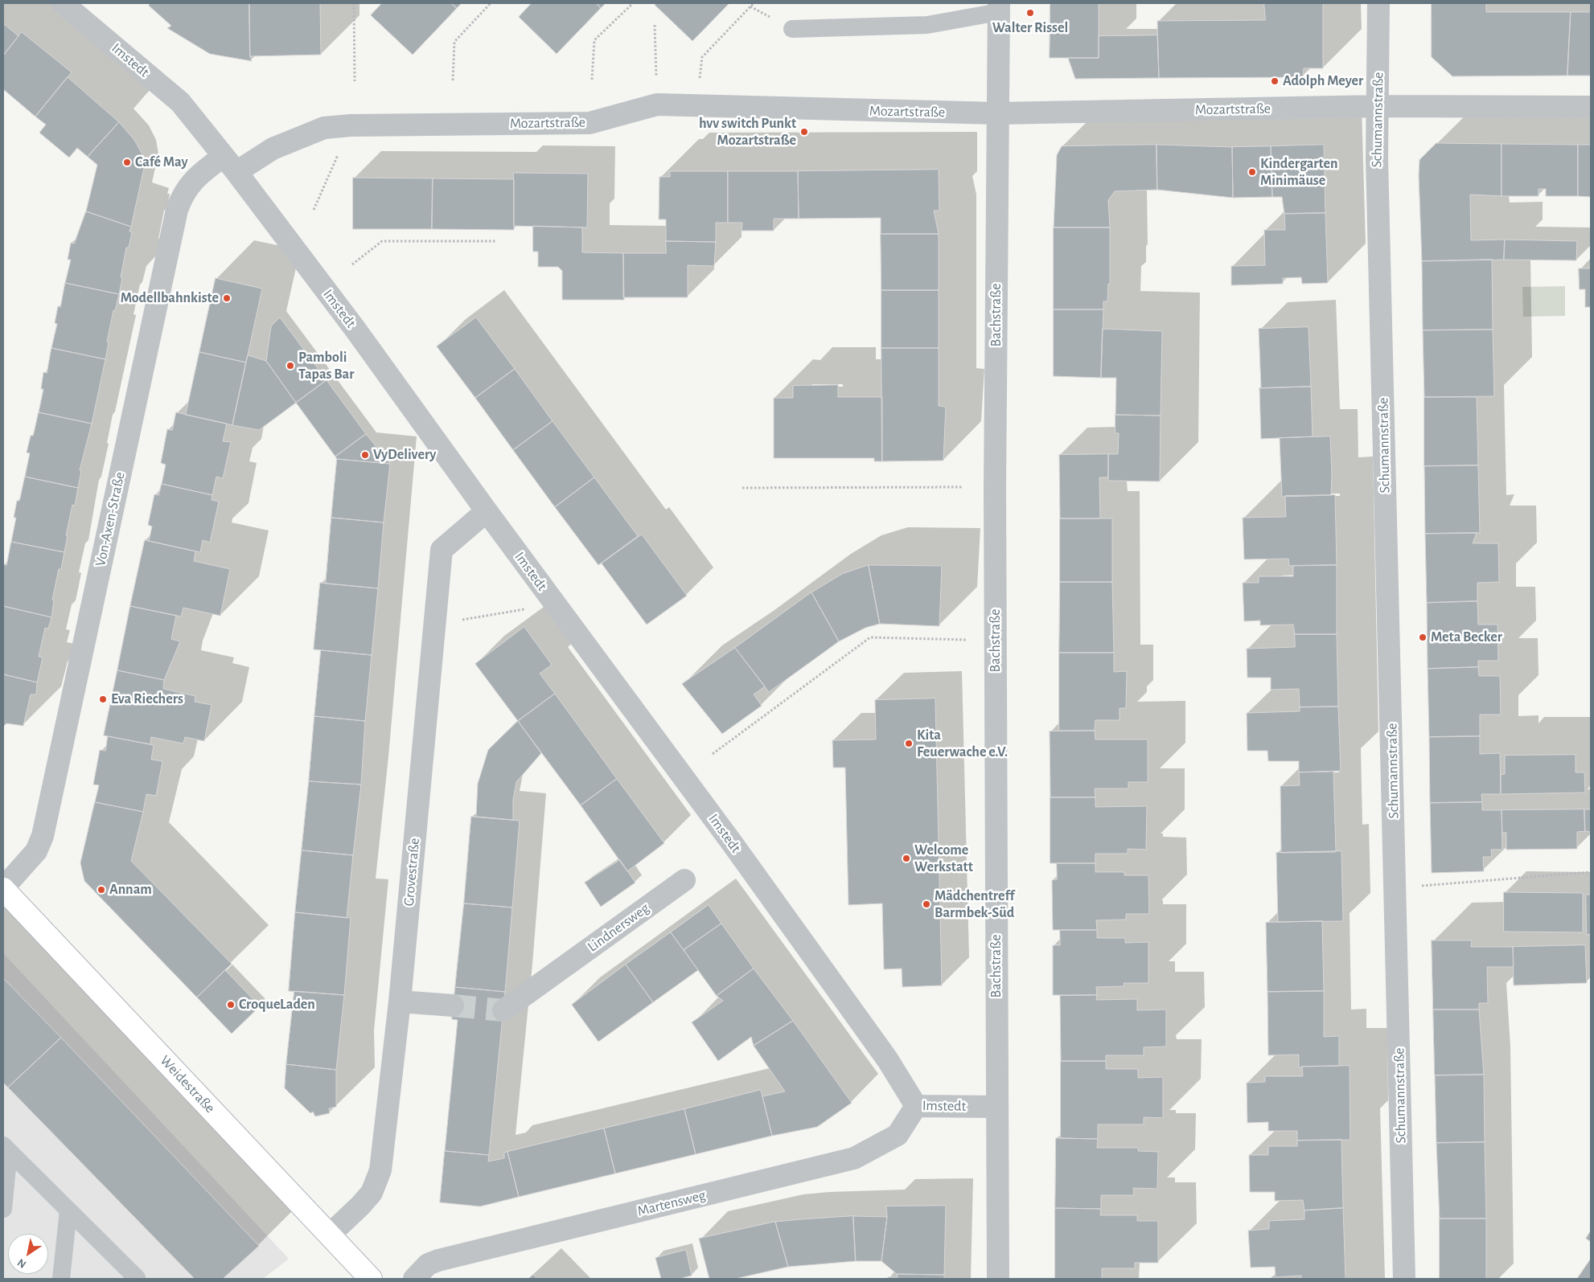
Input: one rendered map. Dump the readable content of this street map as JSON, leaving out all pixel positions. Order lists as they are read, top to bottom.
{
  "streets": {
    "street": [
      "Imstedt",
      "Mozartstraße",
      "Schumannstraße",
      "Bachstraße",
      "Von-Axen-Straße",
      "Grovestraße",
      "Lindnersweg",
      "Weidestraße",
      "Martensweg"
    ]
  },
  "crossings": [
    ["Imstedt", "Mozartstraße"],
    ["Imstedt", "Bachstraße"],
    ["Imstedt", "Von-Axen-Straße"],
    ["Imstedt", "Grovestraße"],
    ["Imstedt", "Martensweg"],
    ["Mozartstraße", "Schumannstraße"],
    ["Mozartstraße", "Bachstraße"],
    ["Mozartstraße", "Von-Axen-Straße"],
    ["Von-Axen-Straße", "Weidestraße"],
    ["Grovestraße", "Weidestraße"]
  ],
  "places": [
    "Walter Rissel",
    "Adolph Meyer",
    "hvv switch Punkt Mozartstraße",
    "Café May",
    "Kindergarten Minimäuse",
    "Modellbahnkiste",
    "Pamboli Tapas Bar",
    "VyDelivery",
    "Meta Becker",
    "Eva Riechers",
    "Kita Feuerwache e.V.",
    "Welcome Werkstatt",
    "Annam",
    "Mädchentreff Barmbek-Süd",
    "CroqueLaden"
  ],
  "north": "bottom left"
}
